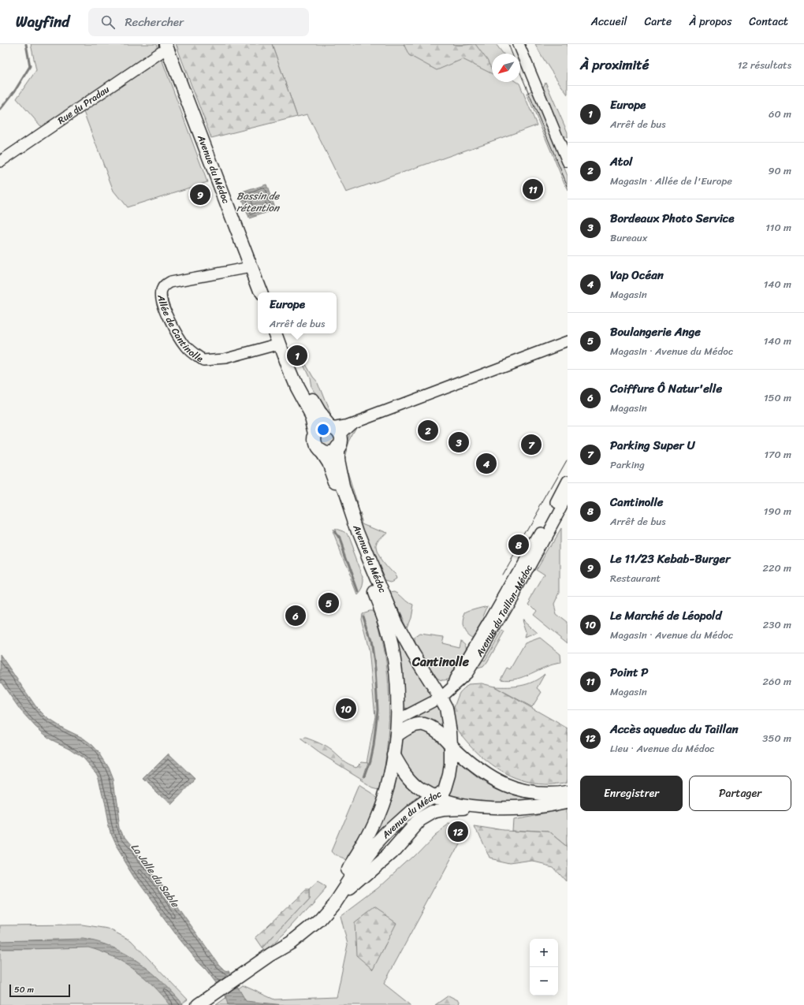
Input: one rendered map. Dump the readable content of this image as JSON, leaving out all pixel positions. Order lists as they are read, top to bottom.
{
  "streets": {
    "main road": ["Avenue du Médoc"],
    "street": ["Rue du Pradau", "Allée de Cantinolle", "Avenue du Taillan-Médoc"]
  },
  "crossings": [
    ["Rue du Pradau", "Avenue du Médoc"],
    ["Avenue du Médoc", "Allée de Cantinolle"],
    ["Avenue du Médoc", "Avenue du Taillan-Médoc"]
  ],
  "districts": ["Cantinolle"],
  "water": ["Bassin de rétention", "La Jalle du Sable"],
  "scale_bar": "50 m",
  "north": "bottom left",
  "page": {
    "header": "Wayfind",
    "search": "Rechercher",
    "nav": [
      "Accueil",
      "Carte",
      "À propos",
      "Contact"
    ],
    "heading": ["À proximité", "12 résultats"],
    "list": [
      {
        "mark": "1",
        "name": "Europe",
        "note": "Arrêt de bus",
        "value": "60 m"
      },
      {
        "mark": "2",
        "name": "Atol",
        "note": "Magasin · Allée de l'Europe",
        "value": "90 m"
      },
      {
        "mark": "3",
        "name": "Bordeaux Photo Service",
        "note": "Bureaux",
        "value": "110 m"
      },
      {
        "mark": "4",
        "name": "Vap Océan",
        "note": "Magasin",
        "value": "140 m"
      },
      {
        "mark": "5",
        "name": "Boulangerie Ange",
        "note": "Magasin · Avenue du Médoc",
        "value": "140 m"
      },
      {
        "mark": "6",
        "name": "Coiffure Ô Natur'elle",
        "note": "Magasin",
        "value": "150 m"
      },
      {
        "mark": "7",
        "name": "Parking Super U",
        "note": "Parking",
        "value": "170 m"
      },
      {
        "mark": "8",
        "name": "Cantinolle",
        "note": "Arrêt de bus",
        "value": "190 m"
      },
      {
        "mark": "9",
        "name": "Le 11/23 Kebab-Burger",
        "note": "Restaurant",
        "value": "220 m"
      },
      {
        "mark": "10",
        "name": "Le Marché de Léopold",
        "note": "Magasin · Avenue du Médoc",
        "value": "230 m"
      },
      {
        "mark": "11",
        "name": "Point P",
        "note": "Magasin",
        "value": "260 m"
      },
      {
        "mark": "12",
        "name": "Accès aqueduc du Taillan",
        "note": "Lieu · Avenue du Médoc",
        "value": "350 m"
      }
    ],
    "pins": [
      "11",
      "9",
      "1",
      "2",
      "3",
      "7",
      "4",
      "8",
      "5",
      "6",
      "10",
      "12"
    ],
    "popup": ["Europe", "Arrêt de bus"],
    "buttons": ["Enregistrer", "Partager"],
    "map_buttons": ["+", "−"],
    "scale": "50 m"
  }
}
